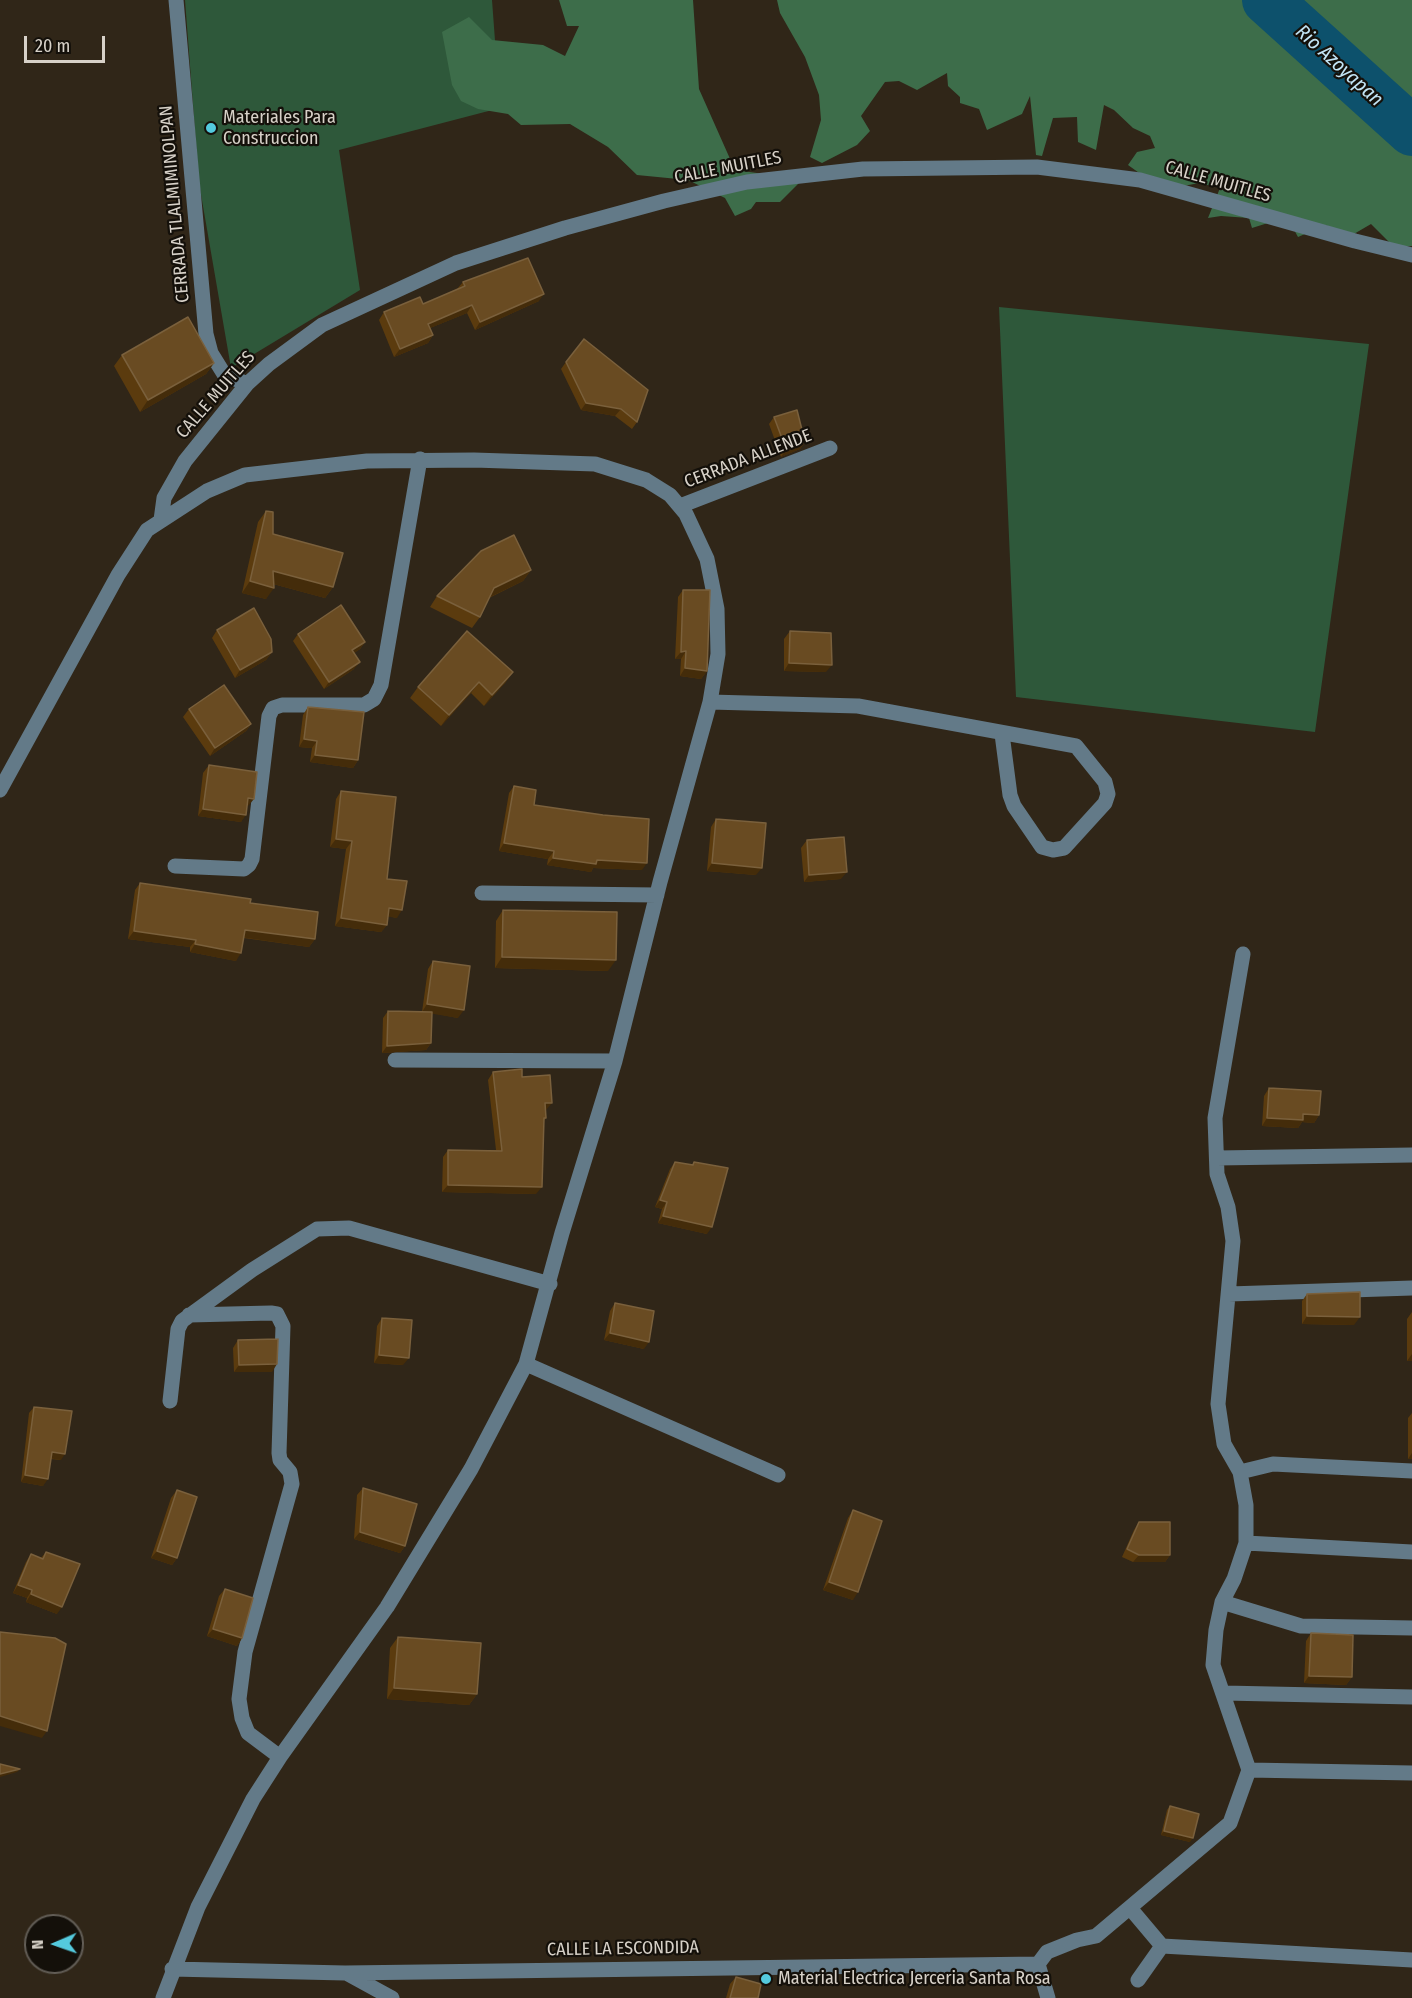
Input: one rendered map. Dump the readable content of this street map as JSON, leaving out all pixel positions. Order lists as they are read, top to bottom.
{
  "streets": {
    "street": [
      "CALLE MUITLES",
      "CERRADA TLALMIMINOLPAN",
      "CERRADA ALLENDE",
      "CALLE LA ESCONDIDA"
    ]
  },
  "crossings": [
    ["CALLE MUITLES", "CERRADA TLALMIMINOLPAN"]
  ],
  "water": ["Rio Azoyapan"],
  "places": ["Materiales Para Construccion", "Material Electrica Jerceria Santa Rosa"],
  "scale_bar": "20 m",
  "north": "left"
}
